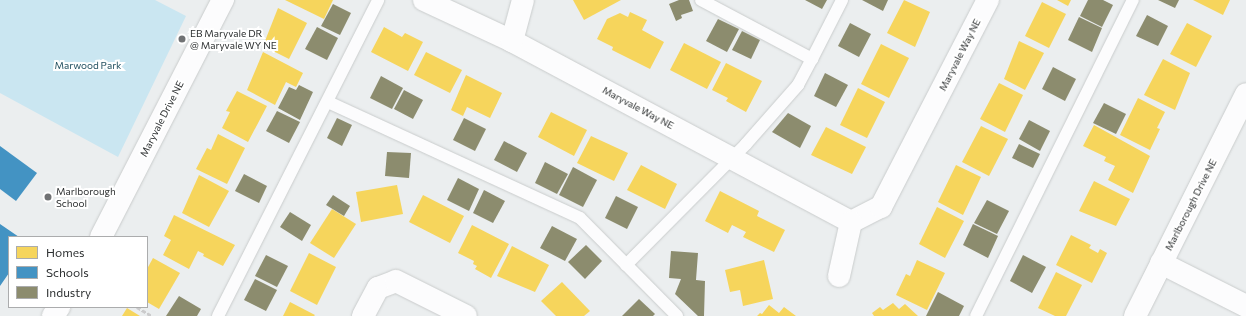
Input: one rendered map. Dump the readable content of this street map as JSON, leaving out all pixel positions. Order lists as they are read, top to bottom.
{
  "streets": {
    "street": ["Maryvale Way NE", "Maryvale Drive NE", "Marlborough Drive NE"]
  },
  "parks": ["Marwood Park"],
  "places": ["EB Maryvale DR @ Maryvale WY NE", "Marlborough School"],
  "legend": ["Homes", "Schools", "Industry"]
}
